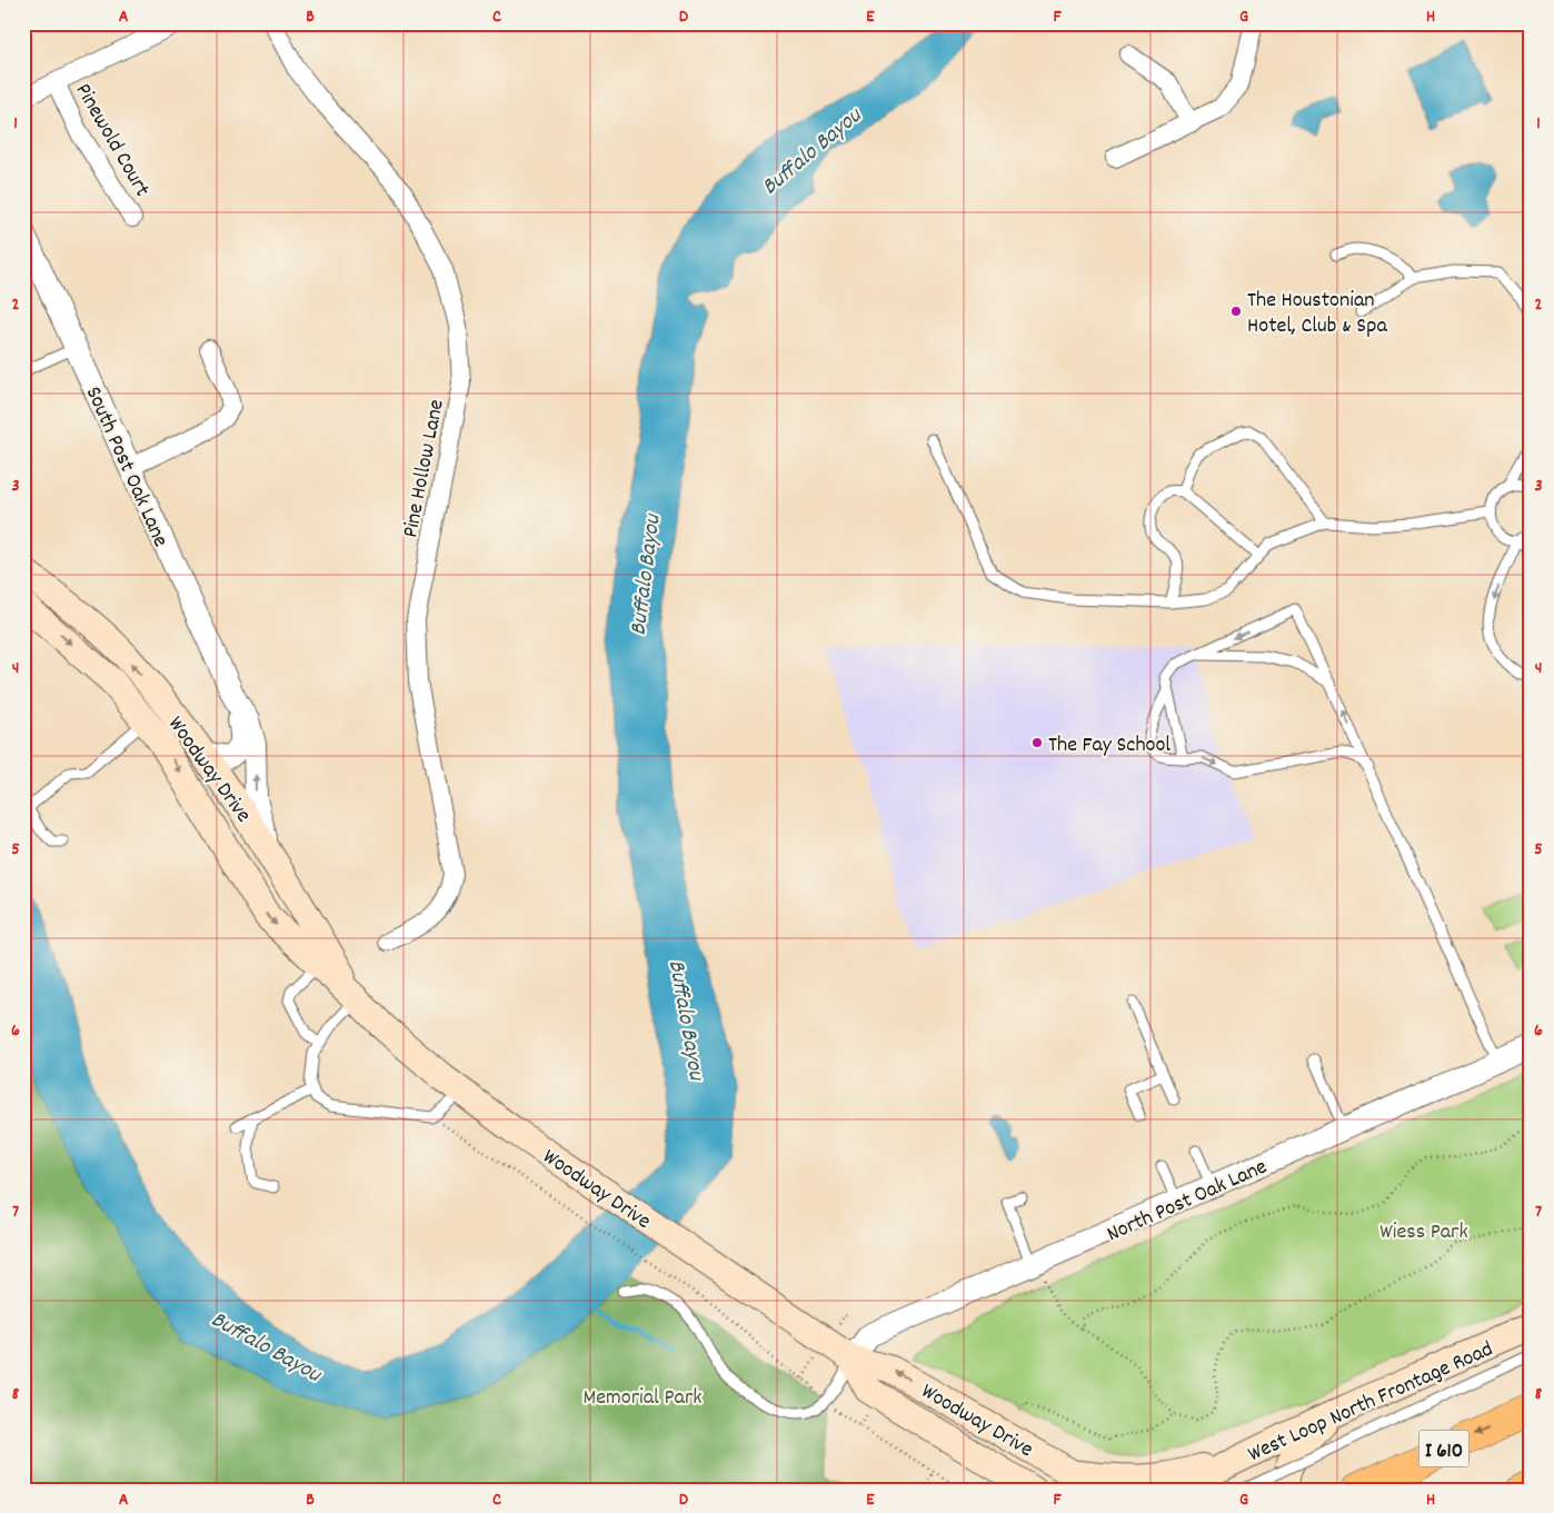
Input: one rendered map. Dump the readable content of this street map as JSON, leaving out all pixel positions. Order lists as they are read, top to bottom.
{
  "streets": {
    "highway": ["I 610"],
    "main road": ["Woodway Drive", "West Loop North Frontage Road"],
    "street": [
      "Pinewold Court",
      "South Post Oak Lane",
      "Pine Hollow Lane",
      "North Post Oak Lane"
    ]
  },
  "crossings": [
    ["South Post Oak Lane", "Woodway Drive"],
    ["Woodway Drive", "North Post Oak Lane"]
  ],
  "water": ["Buffalo Bayou"],
  "parks": ["Wiess Park", "Memorial Park"],
  "places": ["The Houstonian Hotel, Club & Spa", "The Fay School"],
  "grid": {
    "columns": [
      "A",
      "B",
      "C",
      "D",
      "E",
      "F",
      "G",
      "H"
    ],
    "rows": [
      "1",
      "2",
      "3",
      "4",
      "5",
      "6",
      "7",
      "8"
    ]
  }
}
